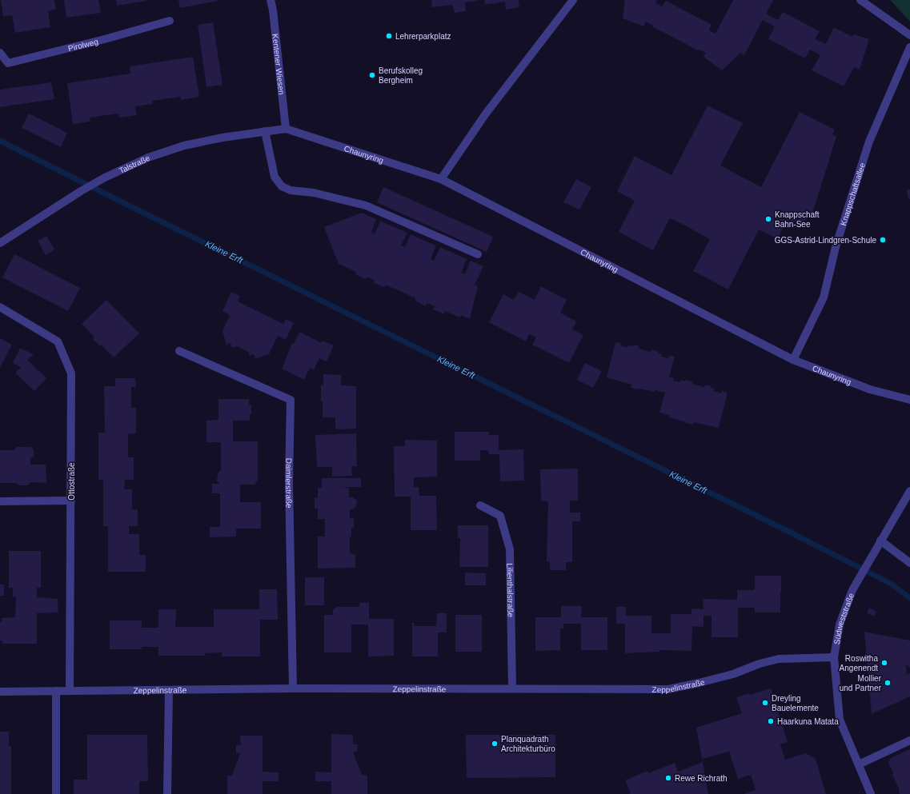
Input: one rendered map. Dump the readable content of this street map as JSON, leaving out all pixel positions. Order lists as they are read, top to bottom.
{
  "streets": {
    "street": [
      "Pirolweg",
      "Kentener Wiesen",
      "Chaunyring",
      "Talstraße",
      "Knappschaftsallee",
      "Ottostraße",
      "Daimlerstraße",
      "Lilienthalstraße",
      "Südweststraße",
      "Zeppelinstraße"
    ]
  },
  "crossings": [
    ["Kentener Wiesen", "Chaunyring"],
    ["Kentener Wiesen", "Talstraße"],
    ["Chaunyring", "Talstraße"],
    ["Chaunyring", "Knappschaftsallee"],
    ["Ottostraße", "Zeppelinstraße"],
    ["Daimlerstraße", "Zeppelinstraße"],
    ["Lilienthalstraße", "Zeppelinstraße"],
    ["Südweststraße", "Zeppelinstraße"]
  ],
  "water": ["Kleine Erft"],
  "places": [
    "Lehrerparkplatz",
    "Berufskolleg Bergheim",
    "Knappschaft Bahn-See",
    "GGS-Astrid-Lindgren-Schule",
    "Roswitha Angenendt",
    "Mollier und Partner",
    "Dreyling Bauelemente",
    "Haarkuna Matata",
    "Planquadrath Architekturbüro",
    "Rewe Richrath"
  ]
}
